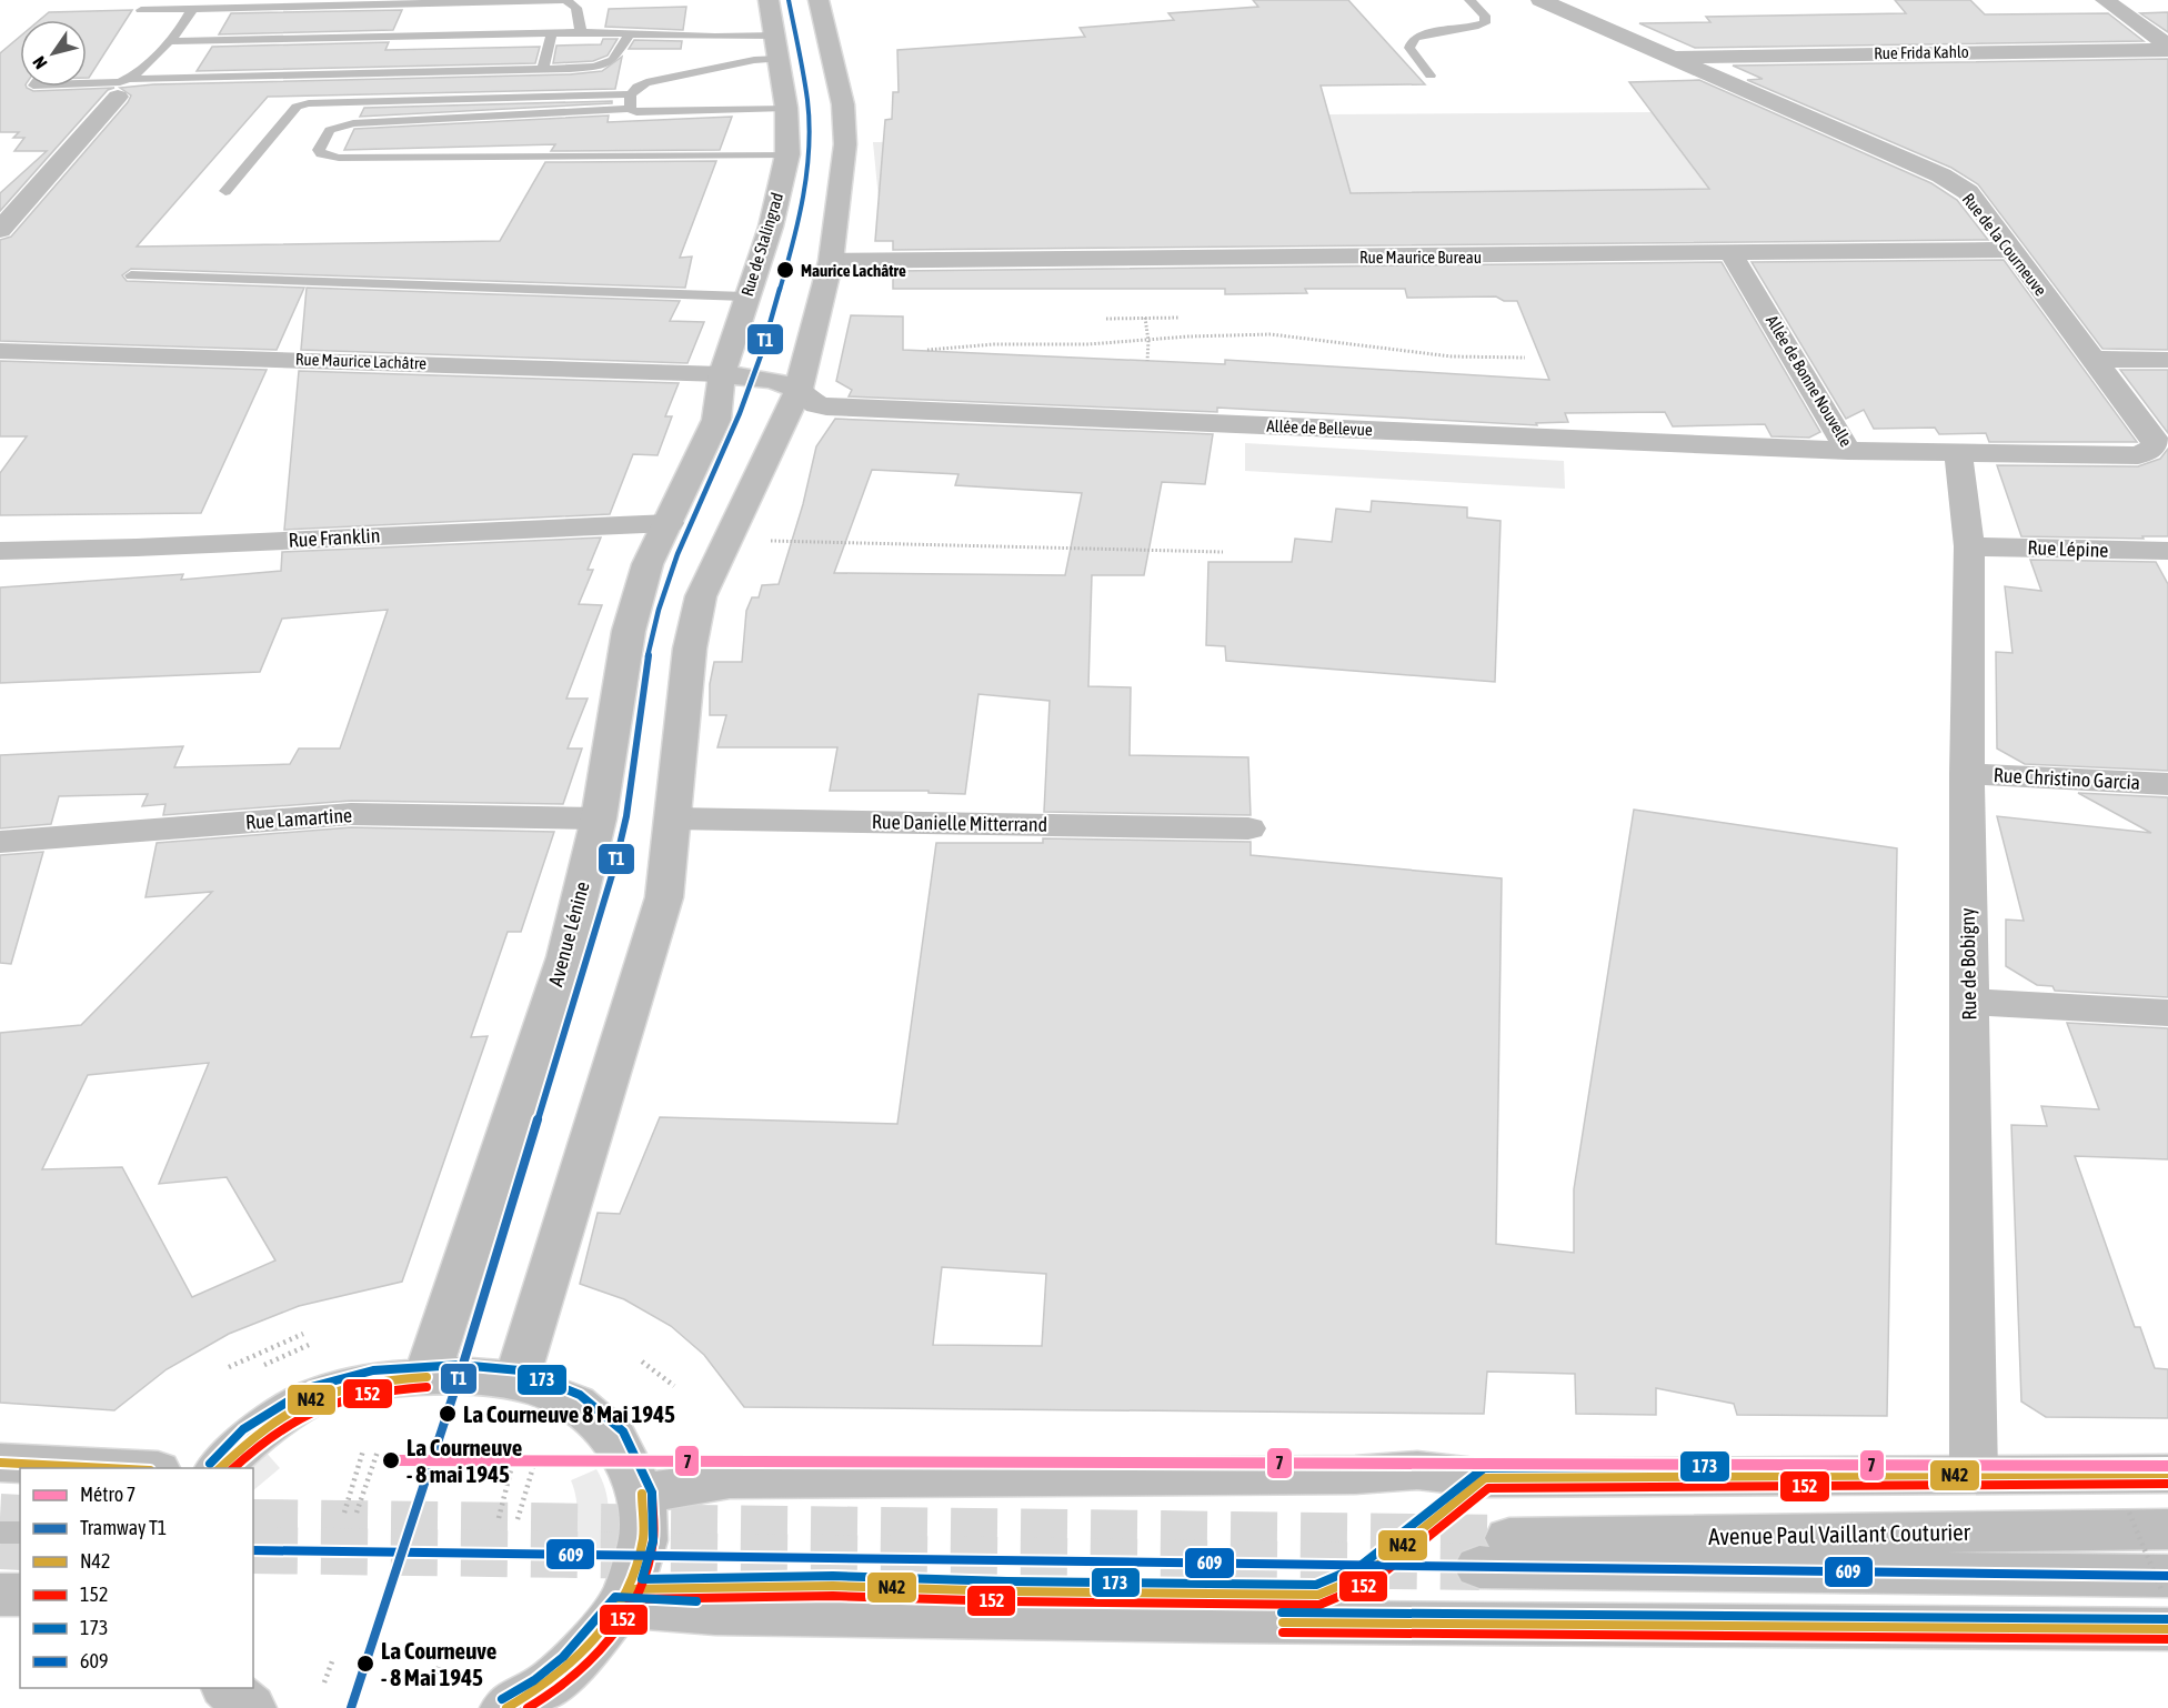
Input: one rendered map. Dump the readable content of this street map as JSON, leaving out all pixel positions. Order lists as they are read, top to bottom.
{
  "streets": {
    "street": [
      "Rue Frida Kahlo",
      "Rue de Stalingrad",
      "Rue de la Courneuve",
      "Rue Maurice Bureau",
      "Rue Maurice Lachâtre",
      "Allée de Bonne Nouvelle",
      "Allée de Bellevue",
      "Rue Franklin",
      "Rue Lépine",
      "Rue Christino Garcia",
      "Rue Lamartine",
      "Rue Danielle Mitterrand",
      "Avenue Lénine",
      "Rue de Bobigny",
      "Avenue Paul Vaillant Couturier"
    ]
  },
  "crossings": [
    ["Rue Frida Kahlo", "Rue de la Courneuve"],
    ["Rue de Stalingrad", "Rue Maurice Lachâtre"],
    ["Rue de Stalingrad", "Avenue Lénine"],
    ["Rue de la Courneuve", "Rue Maurice Bureau"],
    ["Rue de la Courneuve", "Allée de Bonne Nouvelle"],
    ["Rue de la Courneuve", "Rue de Bobigny"],
    ["Rue Maurice Bureau", "Allée de Bonne Nouvelle"],
    ["Rue Maurice Lachâtre", "Avenue Lénine"],
    ["Allée de Bonne Nouvelle", "Allée de Bellevue"],
    ["Allée de Bonne Nouvelle", "Rue de Bobigny"],
    ["Rue Franklin", "Avenue Lénine"],
    ["Rue Lépine", "Rue de Bobigny"],
    ["Rue Christino Garcia", "Rue de Bobigny"],
    ["Rue Lamartine", "Avenue Lénine"]
  ],
  "places": [
    "Maurice Lachâtre",
    "La Courneuve 8 Mai 1945",
    "La Courneuve - 8 mai 1945",
    "La Courneuve - 8 Mai 1945"
  ],
  "lines": [
    "tram line T1",
    "transit line 173",
    "transit line N42",
    "transit line 152",
    "metro line 7",
    "transit line 609"
  ],
  "legend": [
    "Métro 7",
    "Tramway T1",
    "N42",
    "152",
    "173",
    "609"
  ],
  "north": "bottom left"
}
